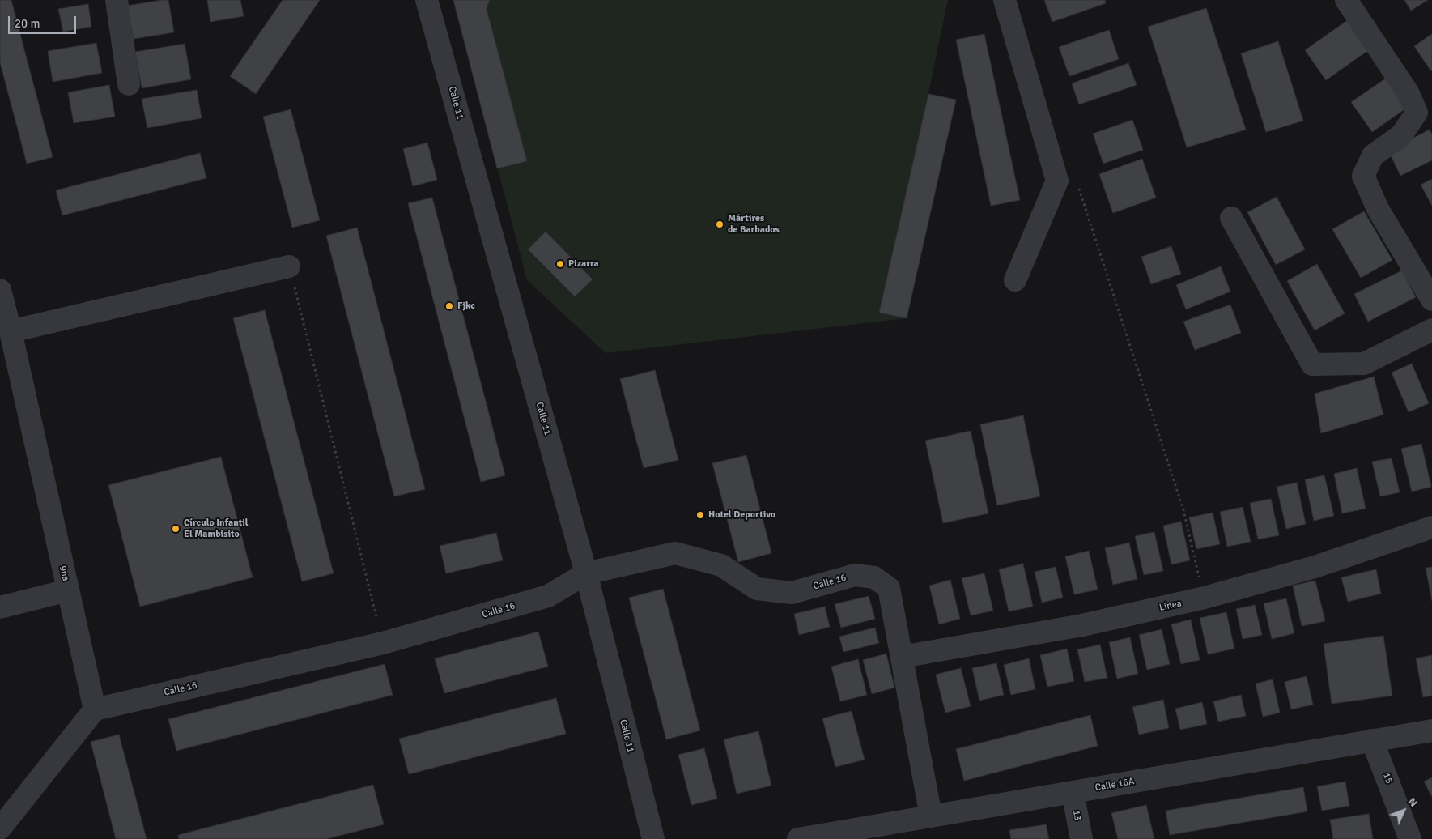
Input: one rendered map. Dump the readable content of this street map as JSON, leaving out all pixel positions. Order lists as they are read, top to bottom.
{
  "streets": {
    "street": [
      "Calle 11",
      "9na",
      "Calle 16",
      "Línea",
      "15",
      "Calle 16A",
      "13"
    ]
  },
  "crossings": [
    ["Calle 11", "Calle 16"],
    ["9na", "Calle 16"],
    ["Calle 16", "Línea"],
    ["15", "Calle 16A"],
    ["Calle 16A", "13"]
  ],
  "places": [
    "Mártires de Barbados",
    "Pizarra",
    "Fjkc",
    "Hotel Deportivo",
    "Círculo Infantil El Mambisito"
  ],
  "scale_bar": "20 m",
  "north": "top right"
}
